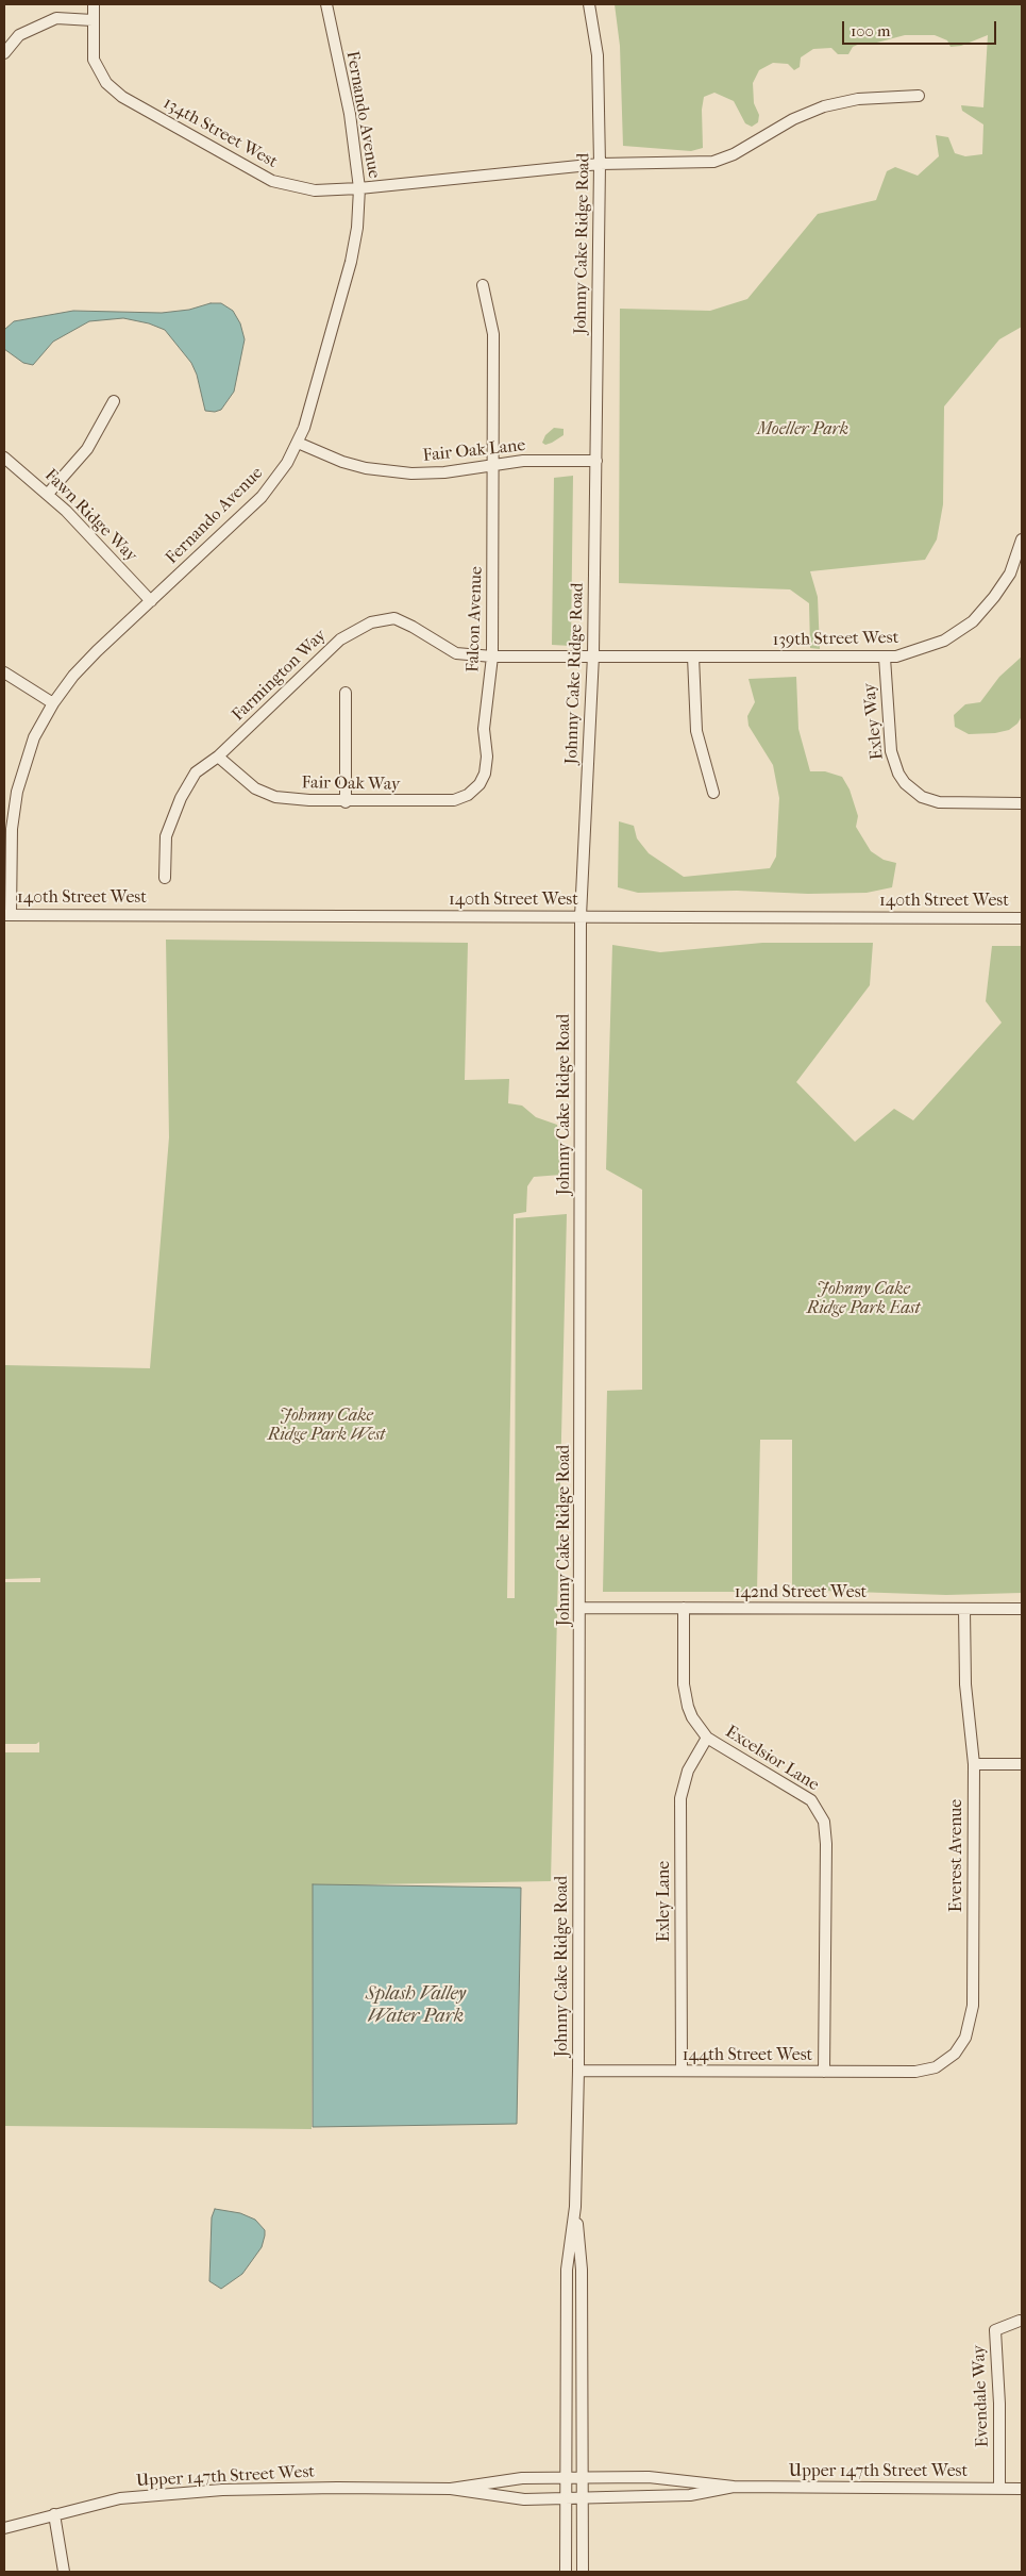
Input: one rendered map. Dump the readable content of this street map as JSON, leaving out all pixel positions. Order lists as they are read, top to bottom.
{
  "streets": {
    "street": [
      "Fernando Avenue",
      "134th Street West",
      "Johnny Cake Ridge Road",
      "Fair Oak Lane",
      "Fawn Ridge Way",
      "Falcon Avenue",
      "139th Street West",
      "Farmington Way",
      "Exley Way",
      "Fair Oak Way",
      "140th Street West",
      "142nd Street West",
      "Excelsior Lane",
      "Everest Avenue",
      "Exley Lane",
      "144th Street West",
      "Evendale Way",
      "Upper 147th Street West"
    ]
  },
  "crossings": [
    ["Fernando Avenue", "134th Street West"],
    ["Fernando Avenue", "Fair Oak Lane"],
    ["Fernando Avenue", "Fawn Ridge Way"],
    ["Fernando Avenue", "140th Street West"],
    ["134th Street West", "Johnny Cake Ridge Road"],
    ["Johnny Cake Ridge Road", "Fair Oak Lane"],
    ["Johnny Cake Ridge Road", "139th Street West"],
    ["Johnny Cake Ridge Road", "Farmington Way"],
    ["Johnny Cake Ridge Road", "140th Street West"],
    ["Johnny Cake Ridge Road", "142nd Street West"],
    ["Johnny Cake Ridge Road", "144th Street West"],
    ["Johnny Cake Ridge Road", "Upper 147th Street West"],
    ["Fair Oak Lane", "Falcon Avenue"],
    ["Falcon Avenue", "Farmington Way"],
    ["Falcon Avenue", "Fair Oak Way"],
    ["139th Street West", "Farmington Way"],
    ["139th Street West", "Exley Way"],
    ["Farmington Way", "Fair Oak Way"],
    ["142nd Street West", "Excelsior Lane"],
    ["142nd Street West", "Everest Avenue"],
    ["Excelsior Lane", "Exley Lane"],
    ["Excelsior Lane", "144th Street West"],
    ["Everest Avenue", "144th Street West"],
    ["Exley Lane", "144th Street West"],
    ["Evendale Way", "Upper 147th Street West"]
  ],
  "water": ["Splash Valley Water Park"],
  "parks": ["Moeller Park", "Johnny Cake Ridge Park East", "Johnny Cake Ridge Park West"],
  "scale_bar": "100 m"
}
